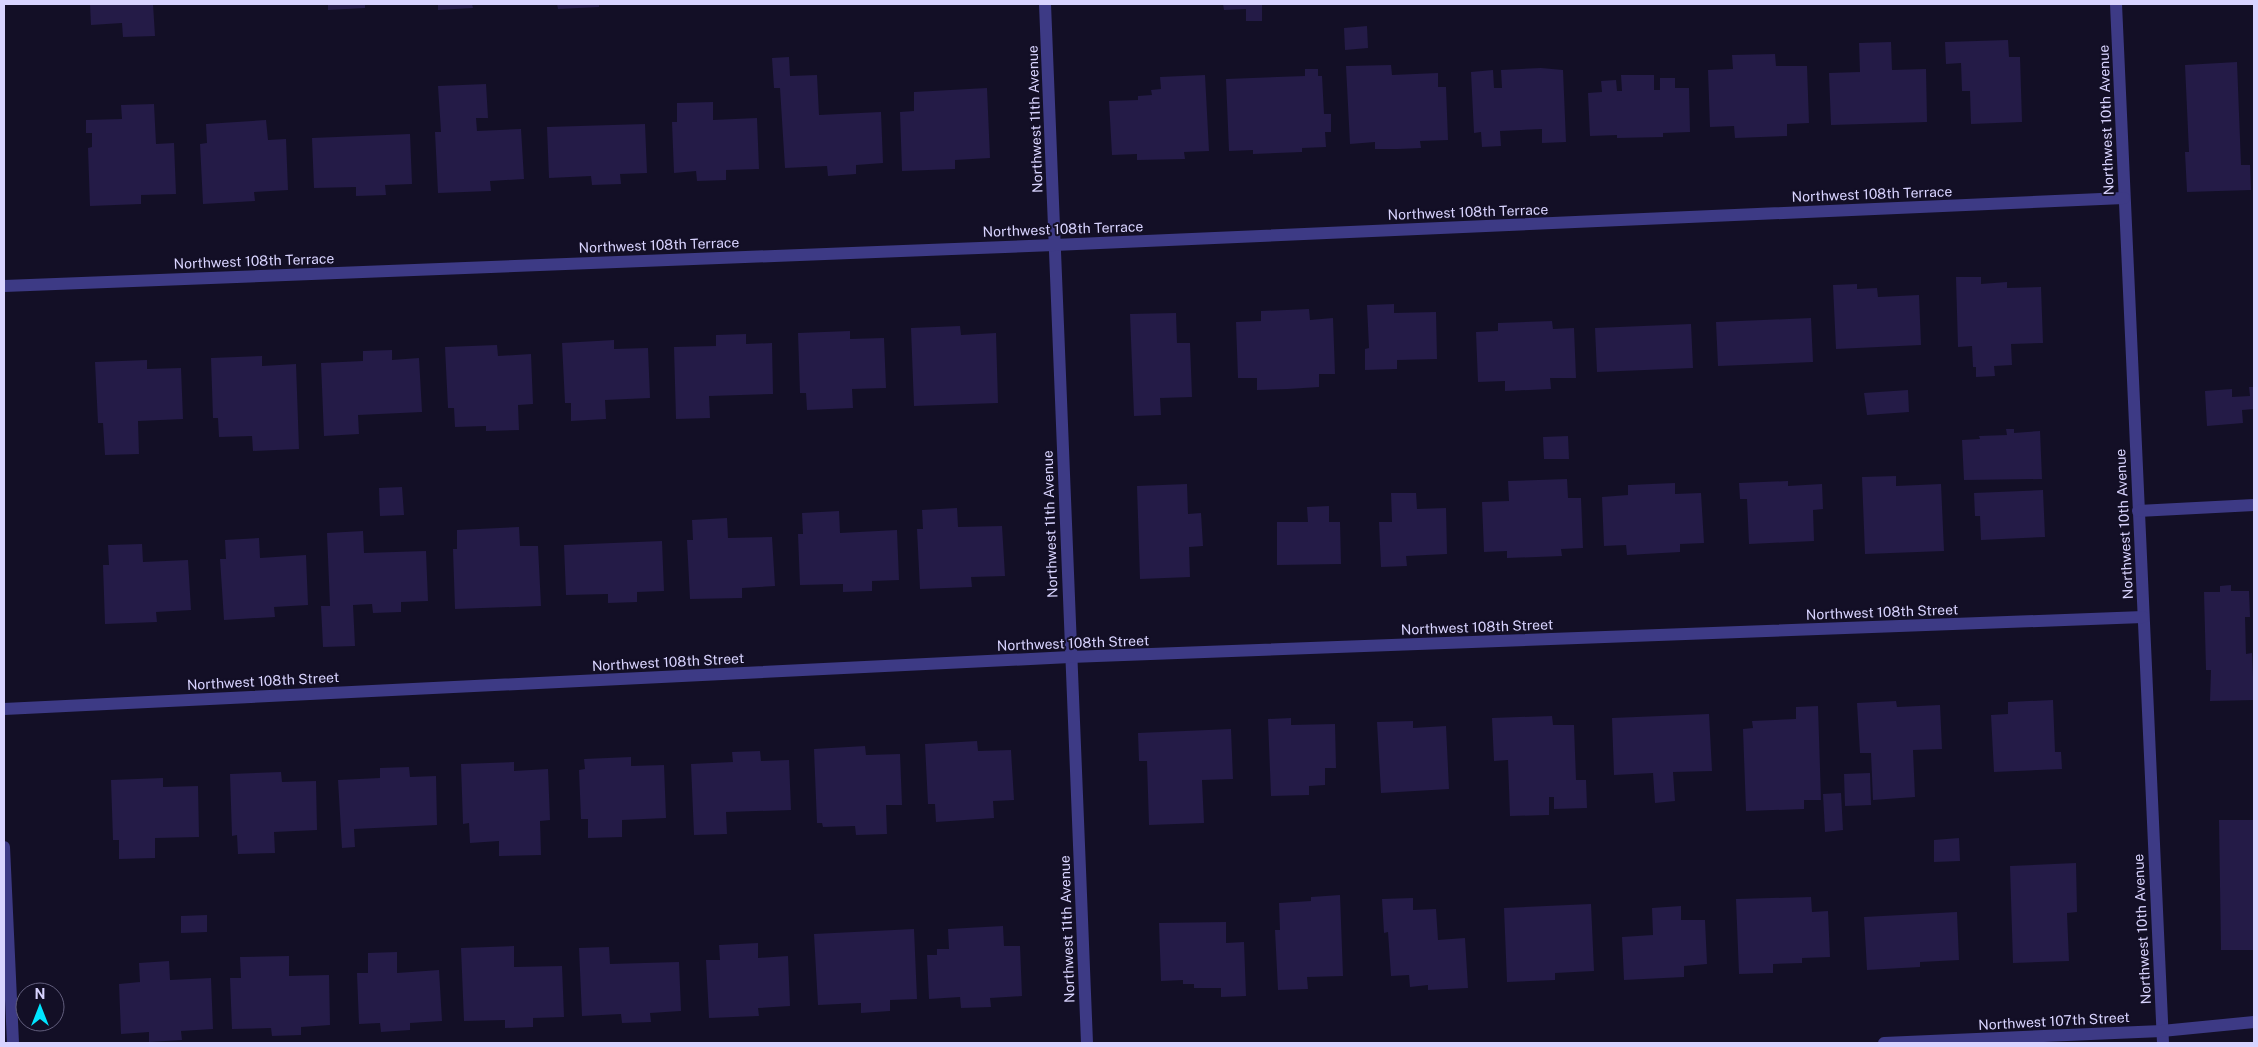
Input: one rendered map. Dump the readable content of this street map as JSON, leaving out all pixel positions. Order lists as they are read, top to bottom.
{
  "streets": {
    "street": [
      "Northwest 11th Avenue",
      "Northwest 10th Avenue",
      "Northwest 108th Terrace",
      "Northwest 108th Street",
      "Northwest 107th Street"
    ]
  },
  "crossings": [
    ["Northwest 11th Avenue", "Northwest 108th Terrace"],
    ["Northwest 11th Avenue", "Northwest 108th Street"],
    ["Northwest 10th Avenue", "Northwest 108th Terrace"],
    ["Northwest 10th Avenue", "Northwest 108th Street"],
    ["Northwest 10th Avenue", "Northwest 107th Street"]
  ],
  "north": "top"
}
